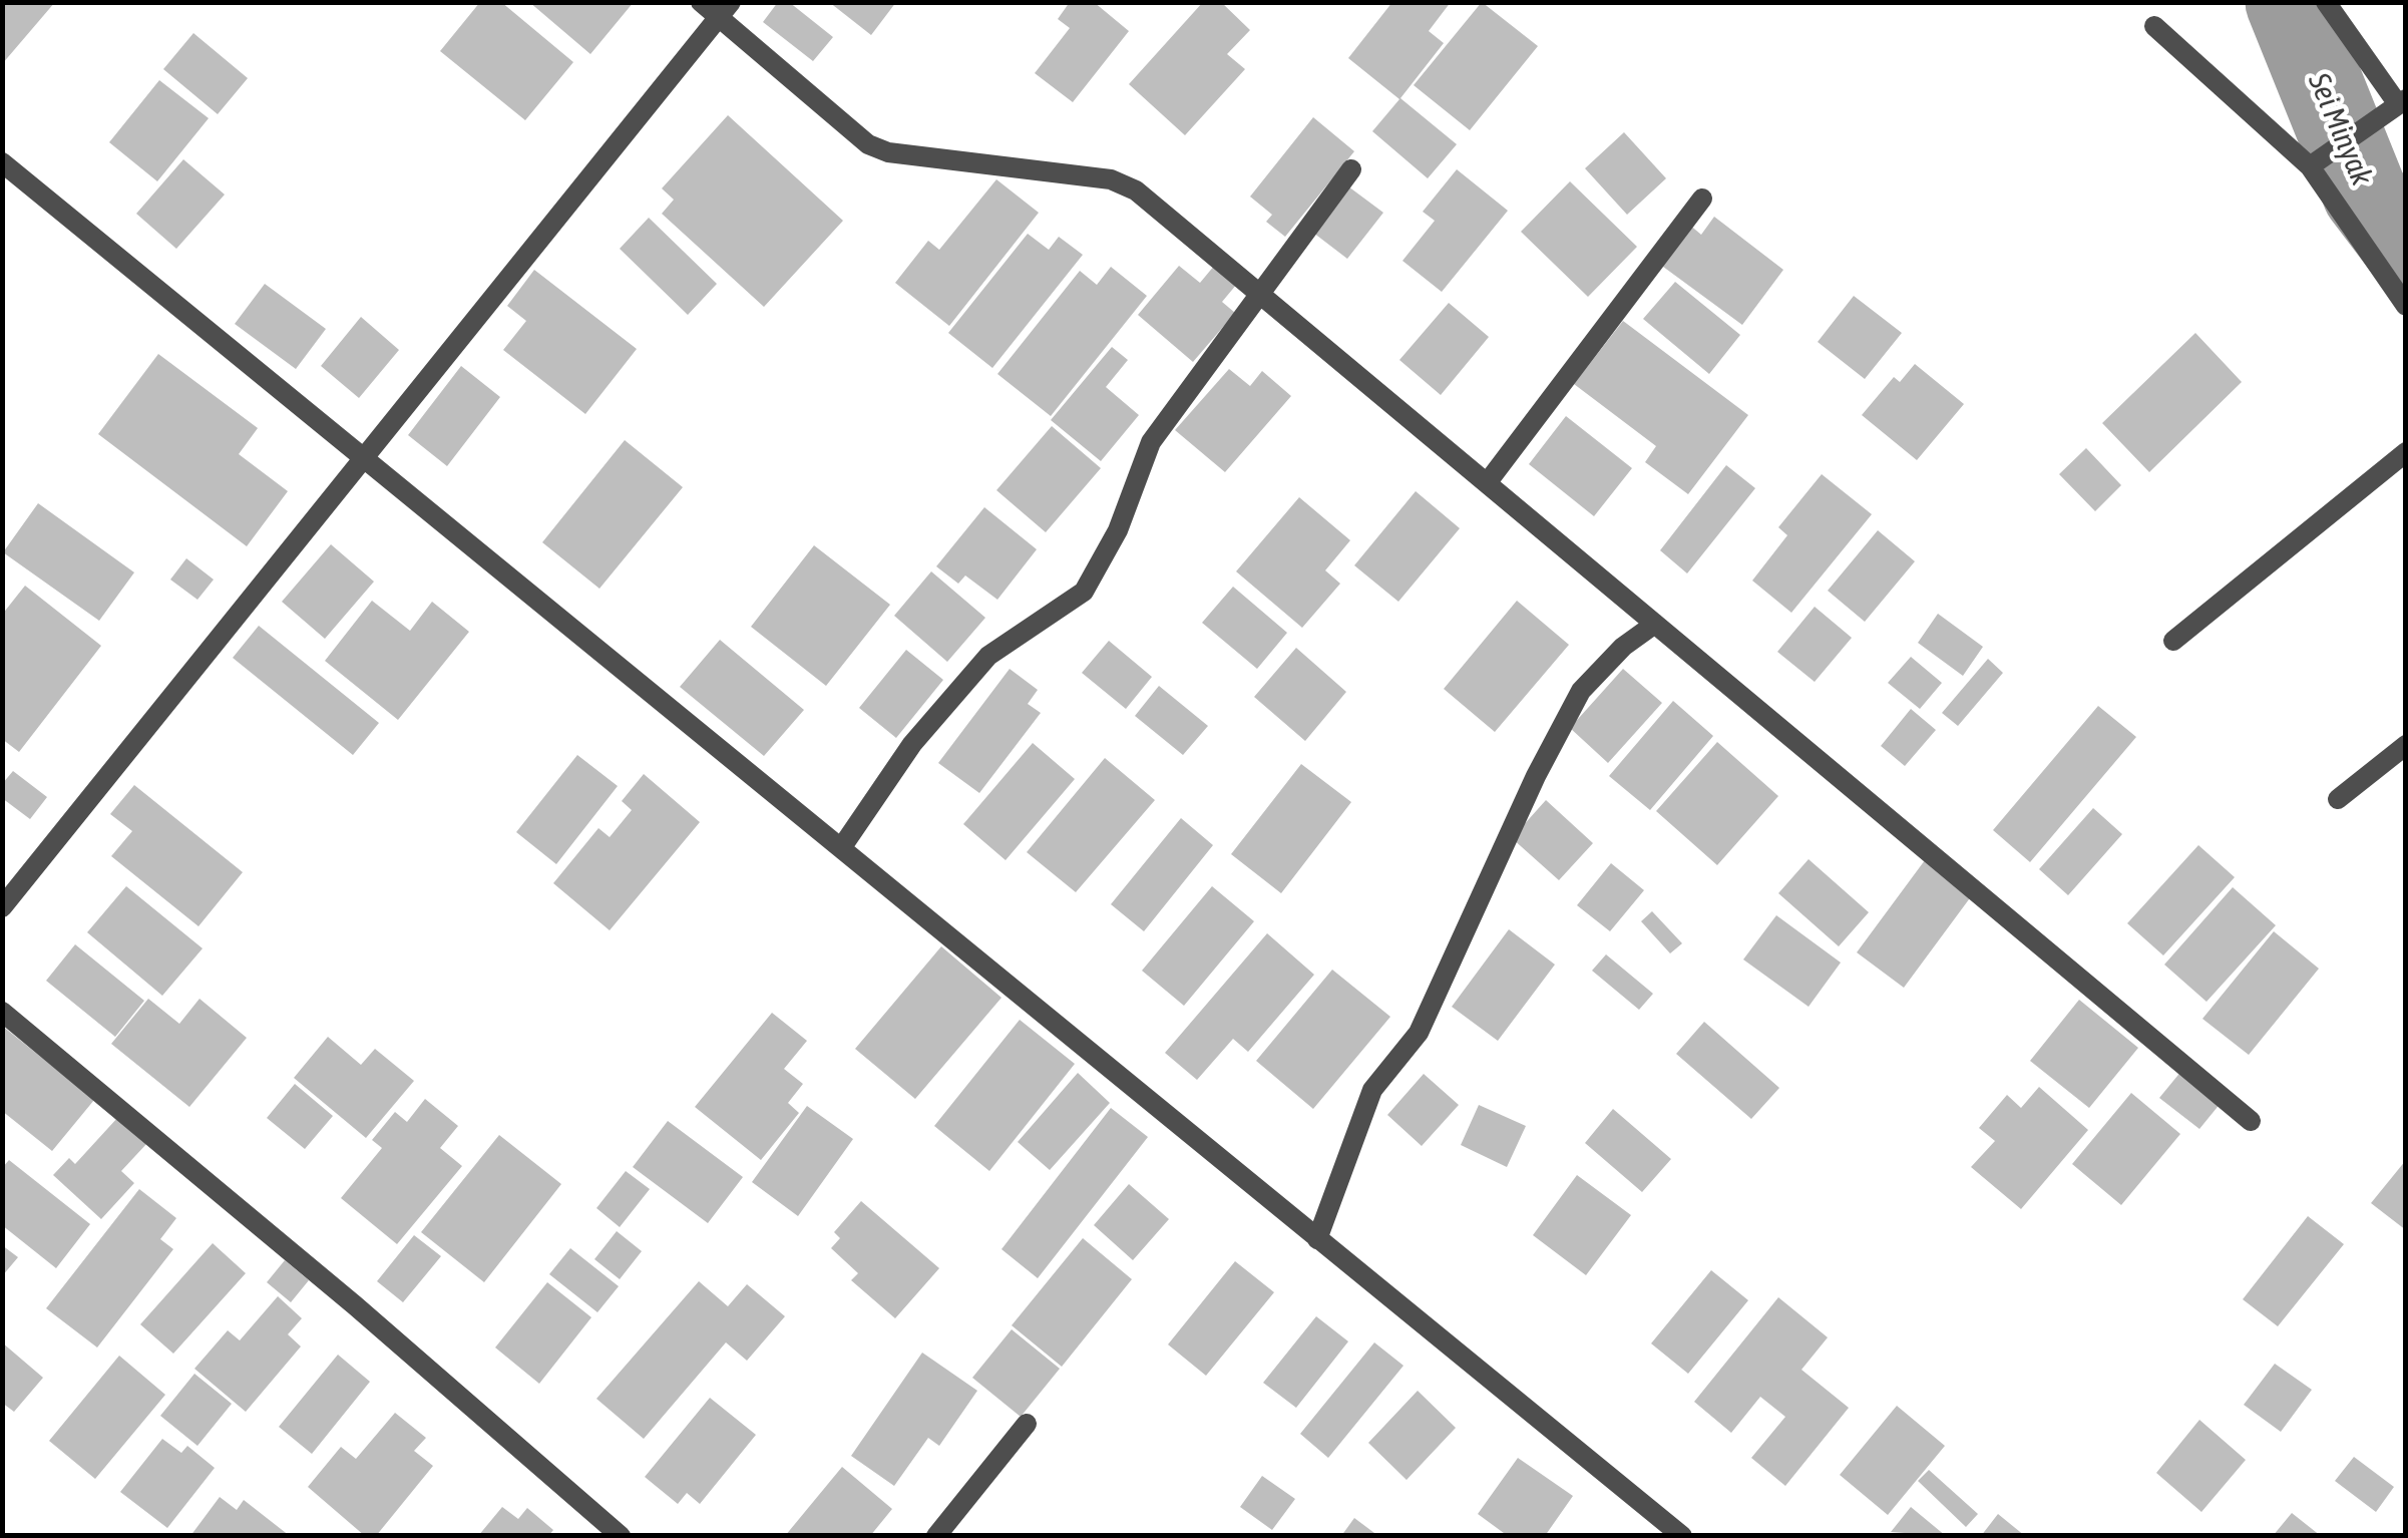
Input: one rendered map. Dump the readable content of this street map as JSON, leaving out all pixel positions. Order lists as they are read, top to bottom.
{
  "water": ["Sei Minyak"]
}
